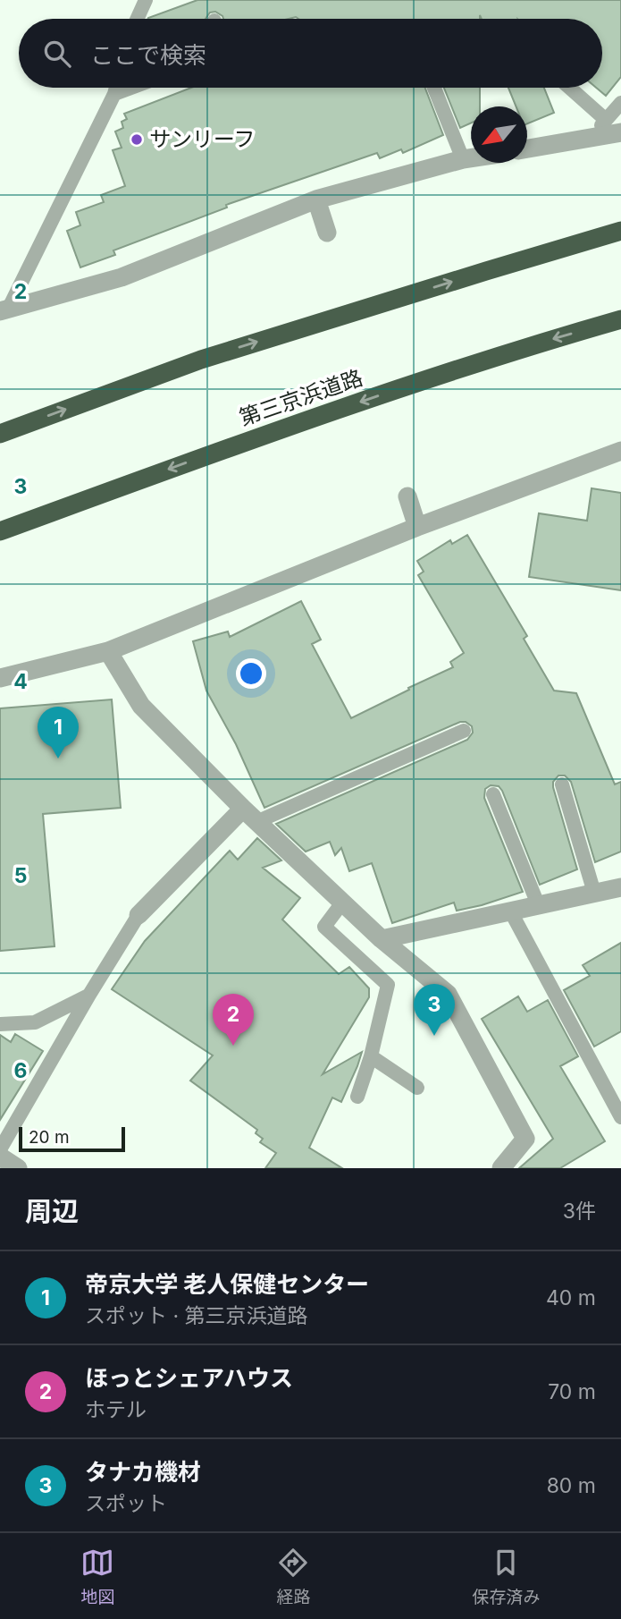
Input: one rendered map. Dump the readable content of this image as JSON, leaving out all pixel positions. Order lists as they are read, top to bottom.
{
  "streets": {
    "highway": ["第三京浜道路"]
  },
  "places": ["サンリーフ"],
  "scale_bar": "20 m",
  "north": "bottom left",
  "page": {
    "search": "ここで検索",
    "pins": ["1", "3", "2"],
    "scale": "20 m",
    "heading": ["周辺", "3件"],
    "list": [
      {
        "mark": "1",
        "name": "帝京大学 老人保健センター",
        "note": "スポット · 第三京浜道路",
        "value": "40 m"
      },
      {
        "mark": "2",
        "name": "ほっとシェアハウス",
        "note": "ホテル",
        "value": "70 m"
      },
      {
        "mark": "3",
        "name": "タナカ機材",
        "note": "スポット",
        "value": "80 m"
      }
    ],
    "nav": ["地図", "経路", "保存済み"]
  },
  "grid": {
    "rows": [
      "2",
      "3",
      "4",
      "5",
      "6"
    ]
  }
}
